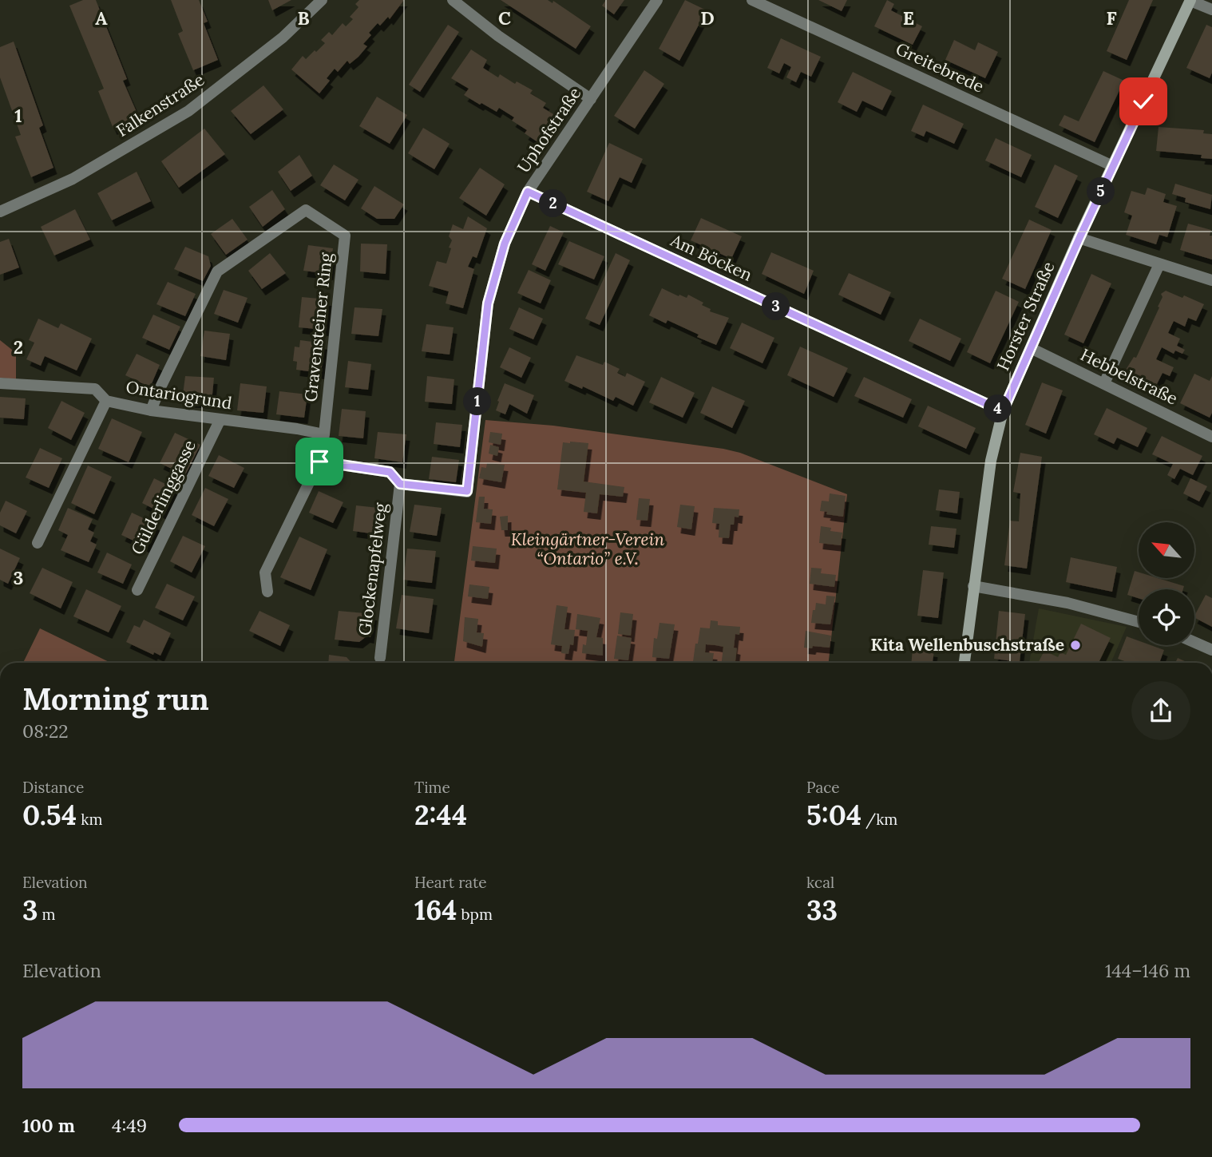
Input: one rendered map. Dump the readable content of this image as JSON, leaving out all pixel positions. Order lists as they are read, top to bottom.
{
  "streets": {
    "street": [
      "Greitebrede",
      "Falkenstraße",
      "Uphofstraße",
      "Am Böcken",
      "Horster Straße",
      "Gravensteiner Ring",
      "Hebbelstraße",
      "Ontariogrund",
      "Gülderlinggasse",
      "Glockenapfelweg"
    ]
  },
  "crossings": [
    ["Greitebrede", "Horster Straße"],
    ["Uphofstraße", "Am Böcken"],
    ["Uphofstraße", "Glockenapfelweg"],
    ["Am Böcken", "Horster Straße"],
    ["Horster Straße", "Hebbelstraße"],
    ["Gravensteiner Ring", "Ontariogrund"],
    ["Ontariogrund", "Gülderlinggasse"]
  ],
  "parks": ["Kleingärtner-Verein “Ontario” e.V."],
  "places": ["Kita Wellenbuschstraße"],
  "north": "top left",
  "page": {
    "pins": [
      "5",
      "2",
      "3",
      "1",
      "4"
    ],
    "heading": ["Morning run", "08:22"],
    "stats": [
      ["Distance", "0.54 km"],
      ["Time", "2:44"],
      ["Pace", "5:04 /km"],
      ["Elevation", "3 m"],
      ["Heart rate", "164 bpm"],
      ["kcal", "33"]
    ],
    "chart": ["Elevation", "144–146 m"],
    "list": [
      {
        "name": "100 m",
        "note": "4:49"
      }
    ]
  },
  "grid": {
    "columns": [
      "A",
      "B",
      "C",
      "D",
      "E",
      "F"
    ],
    "rows": ["1", "2", "3"]
  }
}
